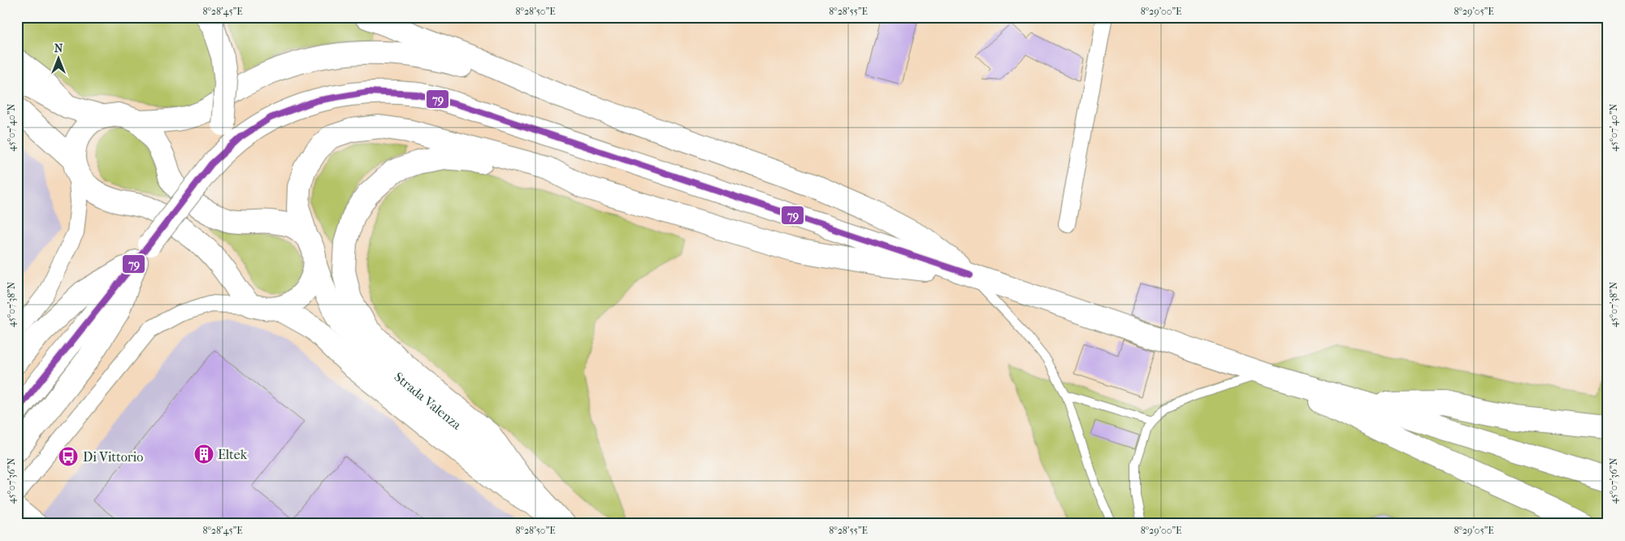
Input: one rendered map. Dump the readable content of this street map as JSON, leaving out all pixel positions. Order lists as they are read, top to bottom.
{
  "streets": {
    "main road": ["Strada Valenza"]
  },
  "places": {
    "building": ["Eltek"],
    "bus stop": ["Di Vittorio"]
  },
  "lines": ["transit line 79"],
  "north": "top",
  "coordinates": [
    "8°28'45\"E",
    "8°28'50\"E",
    "8°28'55\"E",
    "8°29'00\"E",
    "8°29'05\"E",
    "45°07'40\"N",
    "45°07'38\"N",
    "45°07'36\"N"
  ]
}
